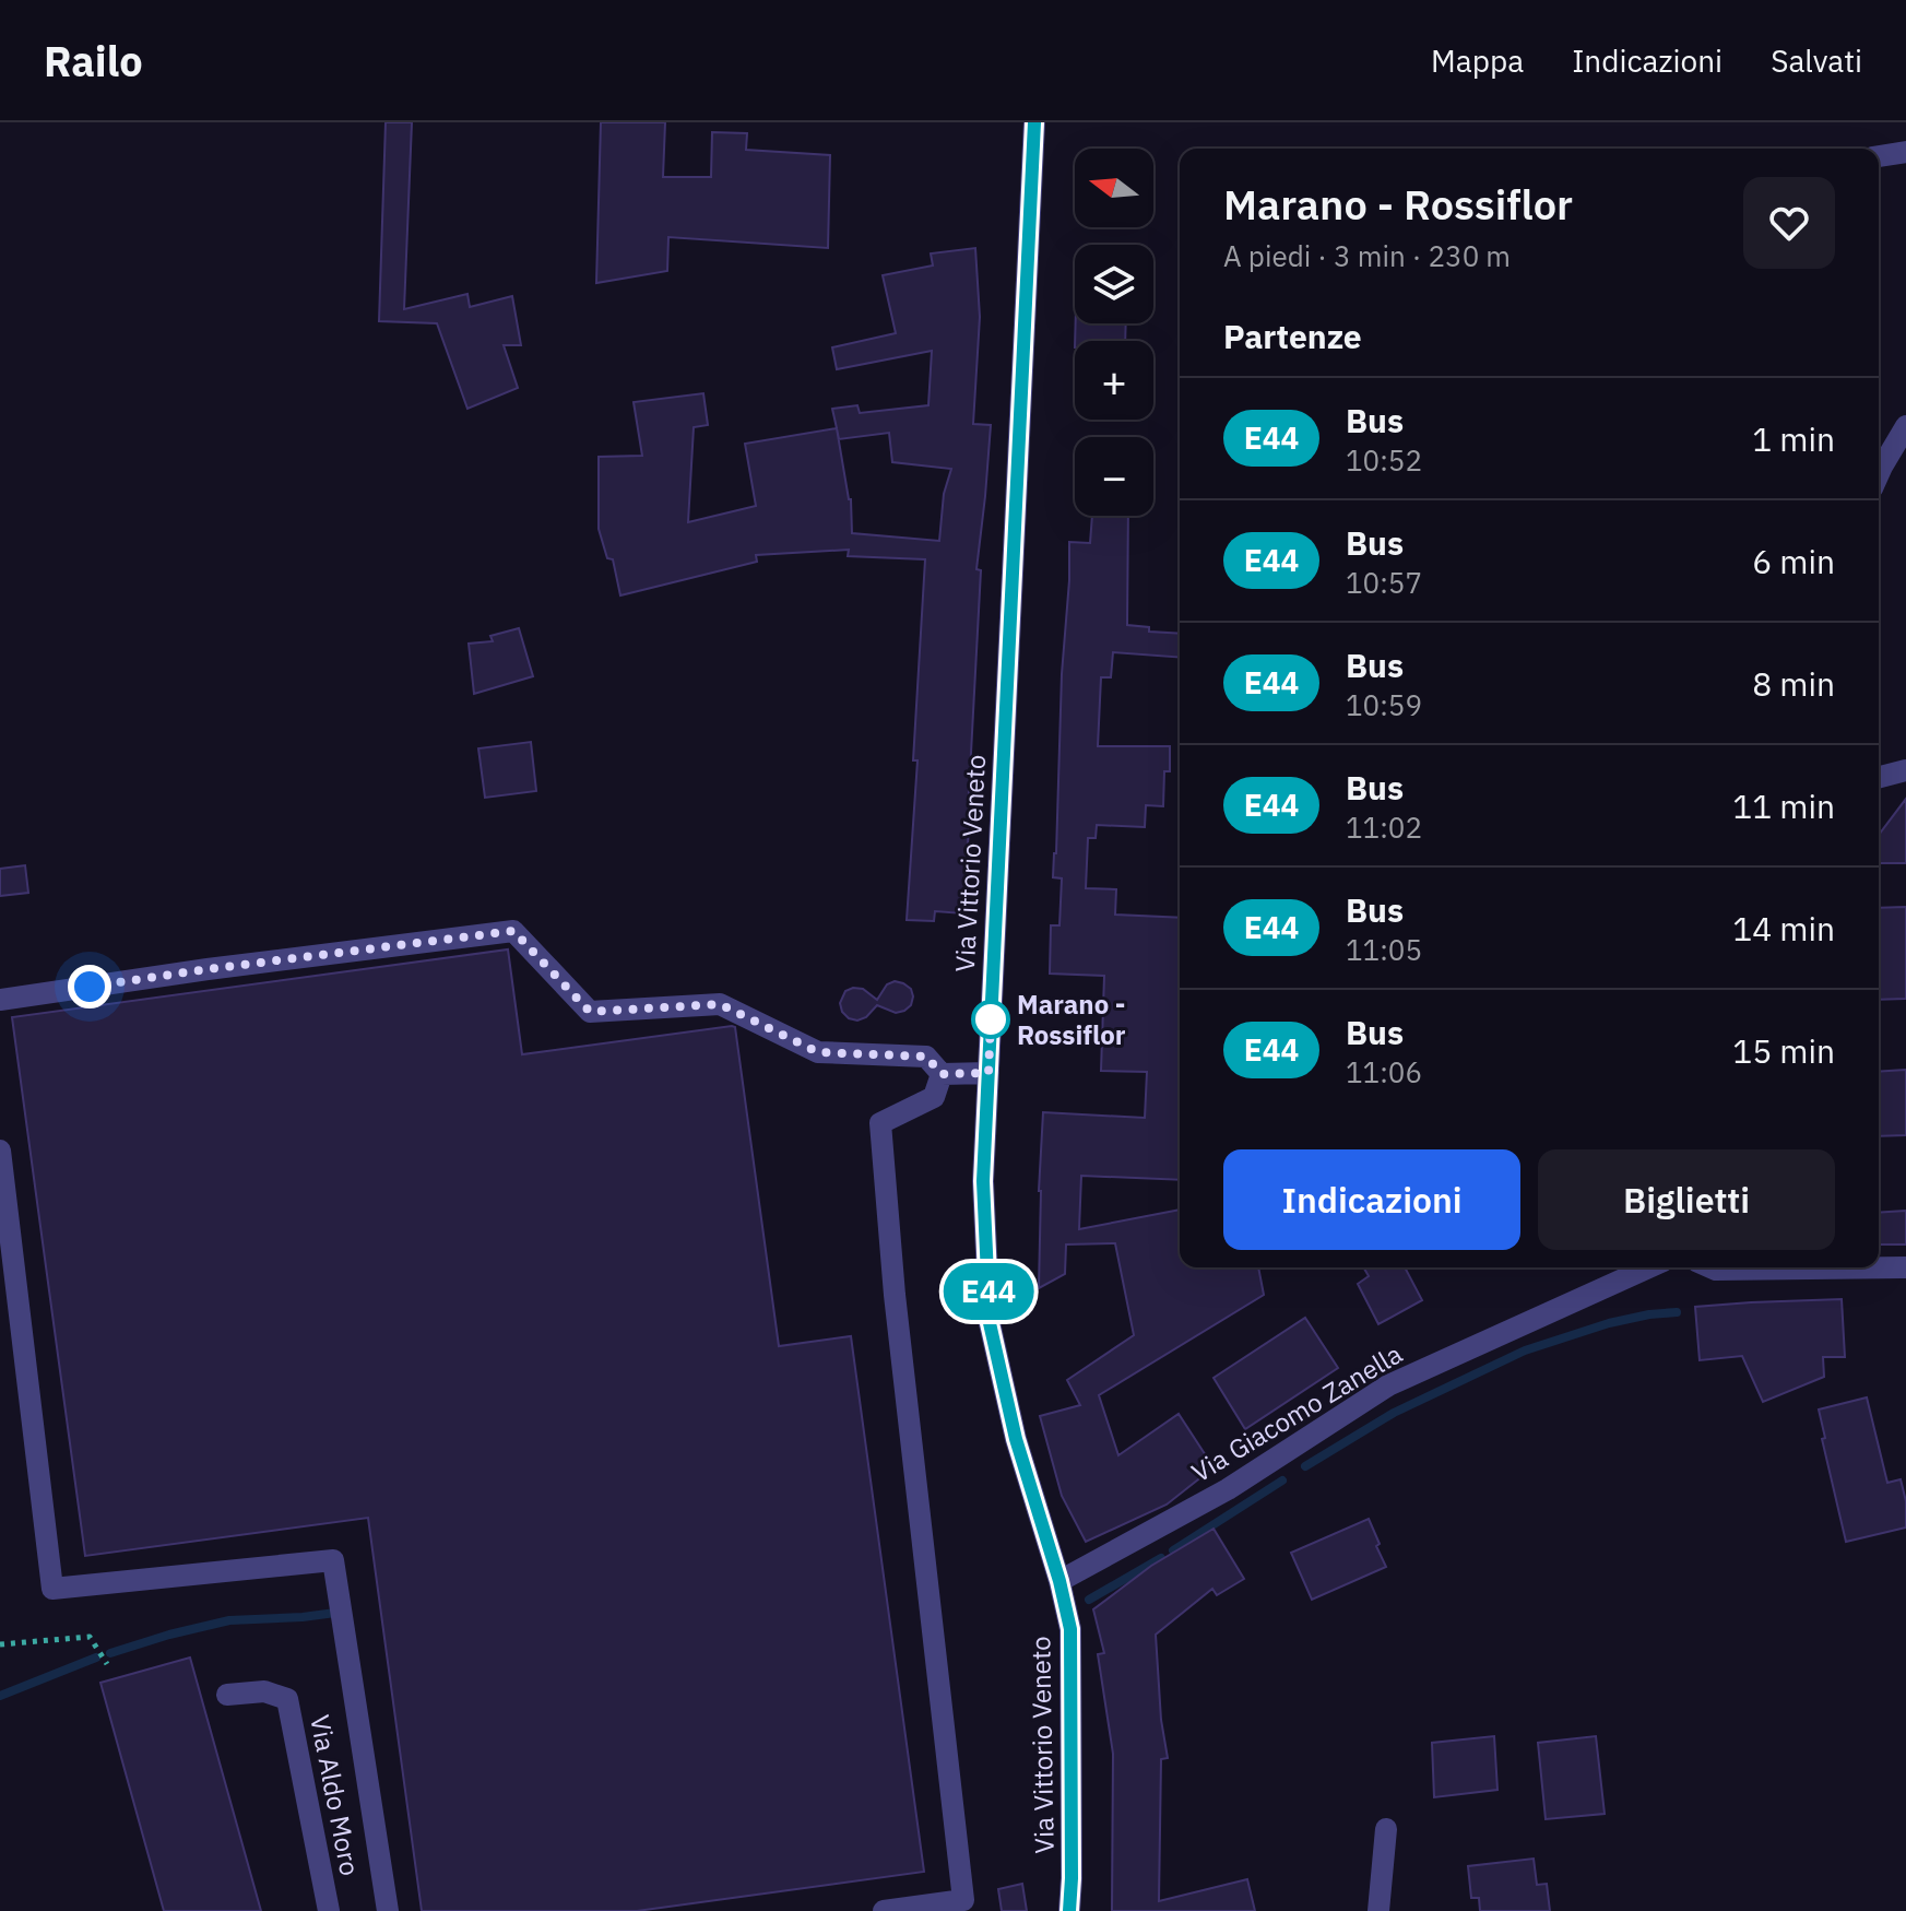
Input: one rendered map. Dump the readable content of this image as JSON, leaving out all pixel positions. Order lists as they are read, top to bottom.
{
  "streets": {
    "street": ["Via Vittorio Veneto", "Via Giacomo Zanella", "Via Aldo Moro"]
  },
  "crossings": [
    ["Via Vittorio Veneto", "Via Giacomo Zanella"]
  ],
  "places": ["Marano - Rossiflor"],
  "lines": ["bus line E44"],
  "north": "left",
  "page": {
    "header": "Railo",
    "nav": ["Mappa", "Indicazioni", "Salvati"],
    "on_map": "E44",
    "map_buttons": ["+", "−"],
    "heading": [
      ["Marano - Rossiflor", "A piedi · 3 min · 230 m"],
      "Partenze"
    ],
    "list": [
      {
        "mark": "E44",
        "name": "Bus",
        "note": "10:52",
        "value": "1 min"
      },
      {
        "mark": "E44",
        "name": "Bus",
        "note": "10:57",
        "value": "6 min"
      },
      {
        "mark": "E44",
        "name": "Bus",
        "note": "10:59",
        "value": "8 min"
      },
      {
        "mark": "E44",
        "name": "Bus",
        "note": "11:02",
        "value": "11 min"
      },
      {
        "mark": "E44",
        "name": "Bus",
        "note": "11:05",
        "value": "14 min"
      },
      {
        "mark": "E44",
        "name": "Bus",
        "note": "11:06",
        "value": "15 min"
      }
    ],
    "buttons": ["Indicazioni", "Biglietti"]
  }
}
